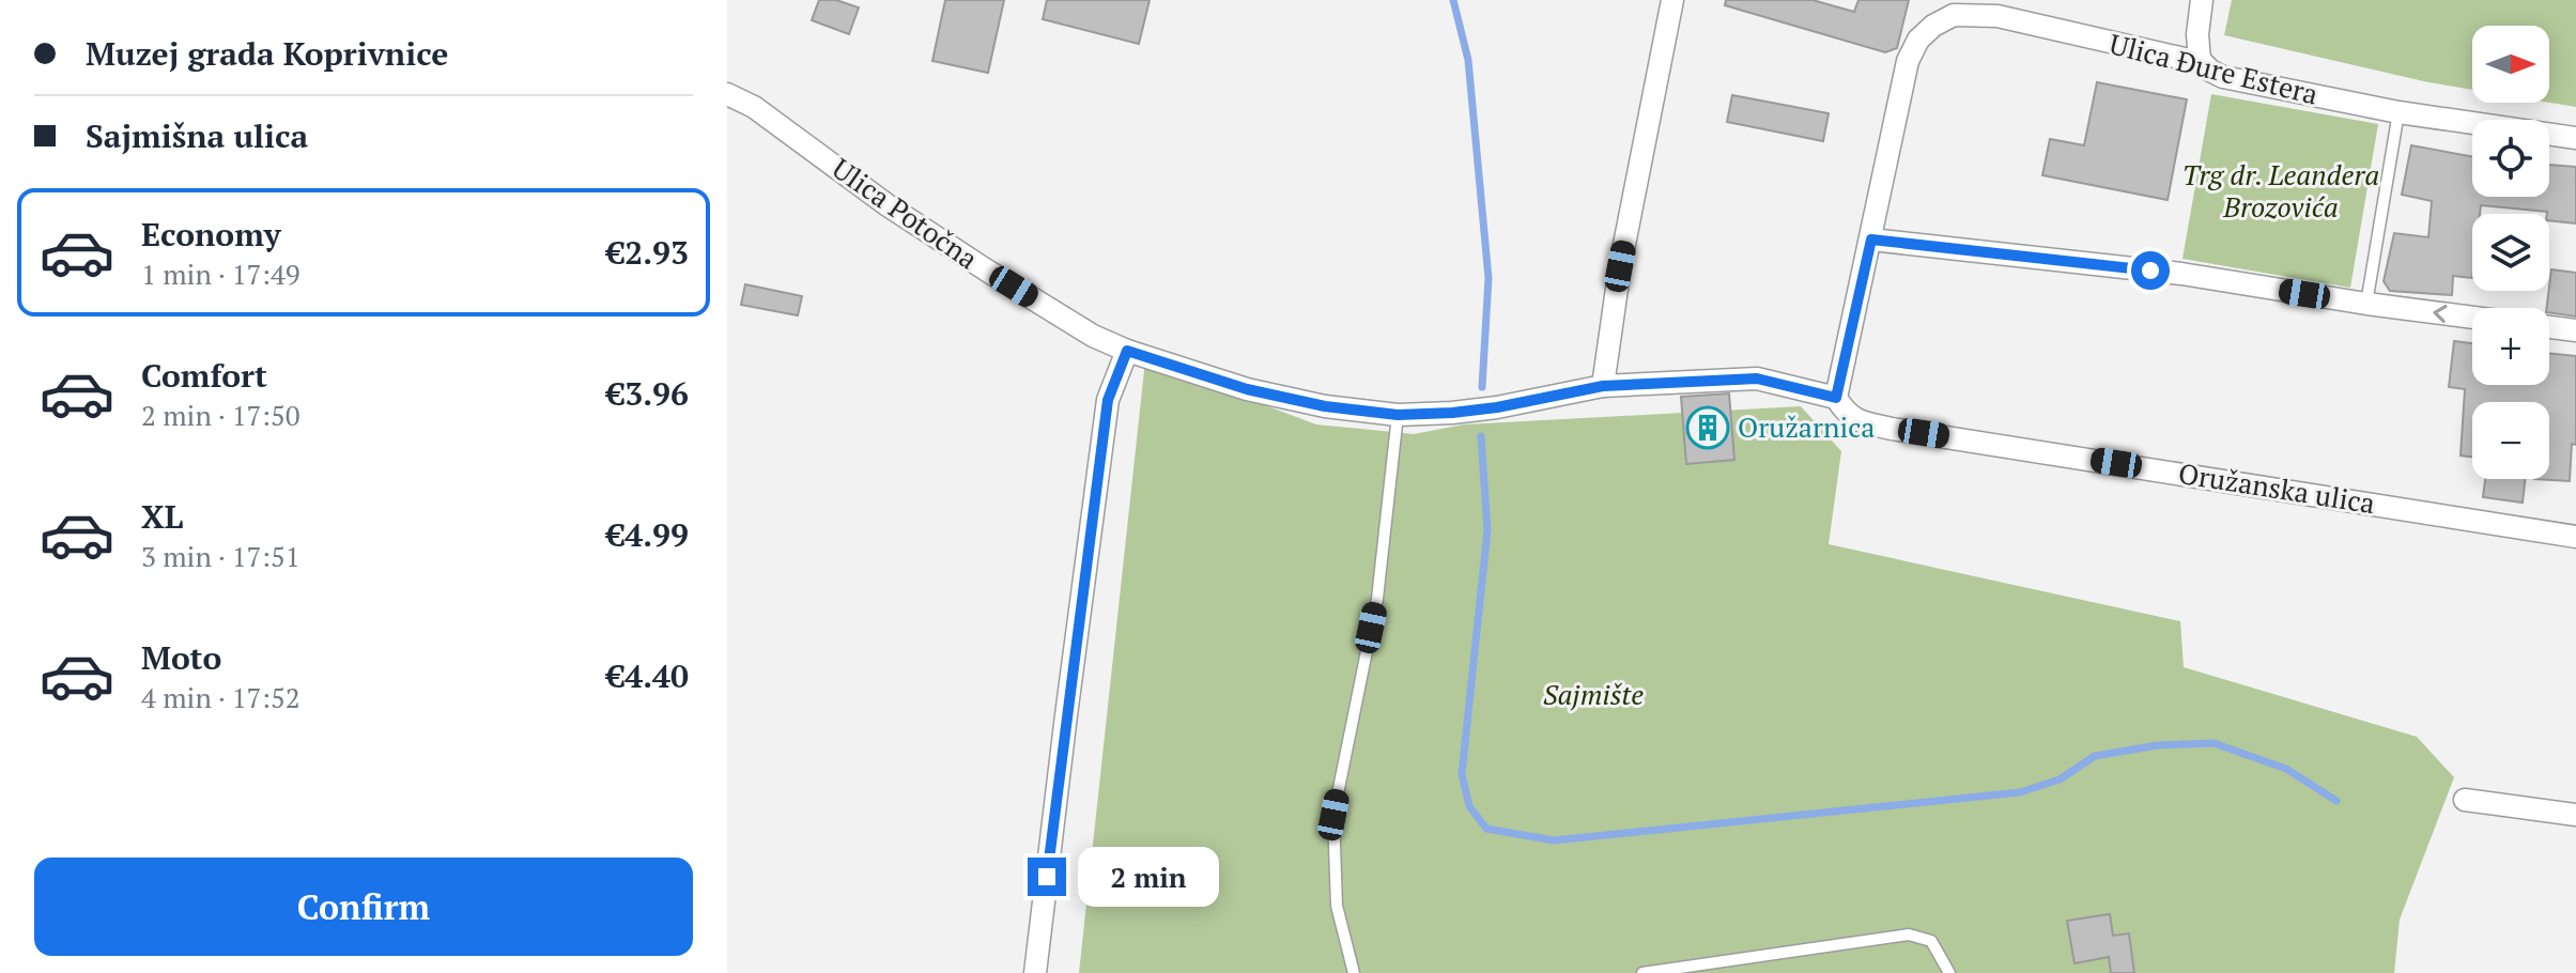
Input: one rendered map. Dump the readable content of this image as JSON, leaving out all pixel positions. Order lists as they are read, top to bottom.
{
  "streets": {
    "street": ["Ulica Đure Estera", "Ulica Potočna", "Oružanska ulica"]
  },
  "crossings": [
    ["Ulica Potočna", "Oružanska ulica"]
  ],
  "parks": ["Trg dr. Leandera Brozovića", "Sajmište"],
  "places": {
    "building": ["Oružarnica"]
  },
  "north": "right",
  "page": {
    "banner": ["Muzej grada Koprivnice", "Sajmišna ulica"],
    "map_buttons": ["+", "−"],
    "list": [
      {
        "name": "Economy",
        "note": "1 min · 17:49",
        "value": "€2.93"
      },
      {
        "name": "Comfort",
        "note": "2 min · 17:50",
        "value": "€3.96"
      },
      {
        "name": "XL",
        "note": "3 min · 17:51",
        "value": "€4.99"
      },
      {
        "name": "Moto",
        "note": "4 min · 17:52",
        "value": "€4.40"
      }
    ],
    "buttons": "Confirm",
    "bubble": "2 min"
  }
}
